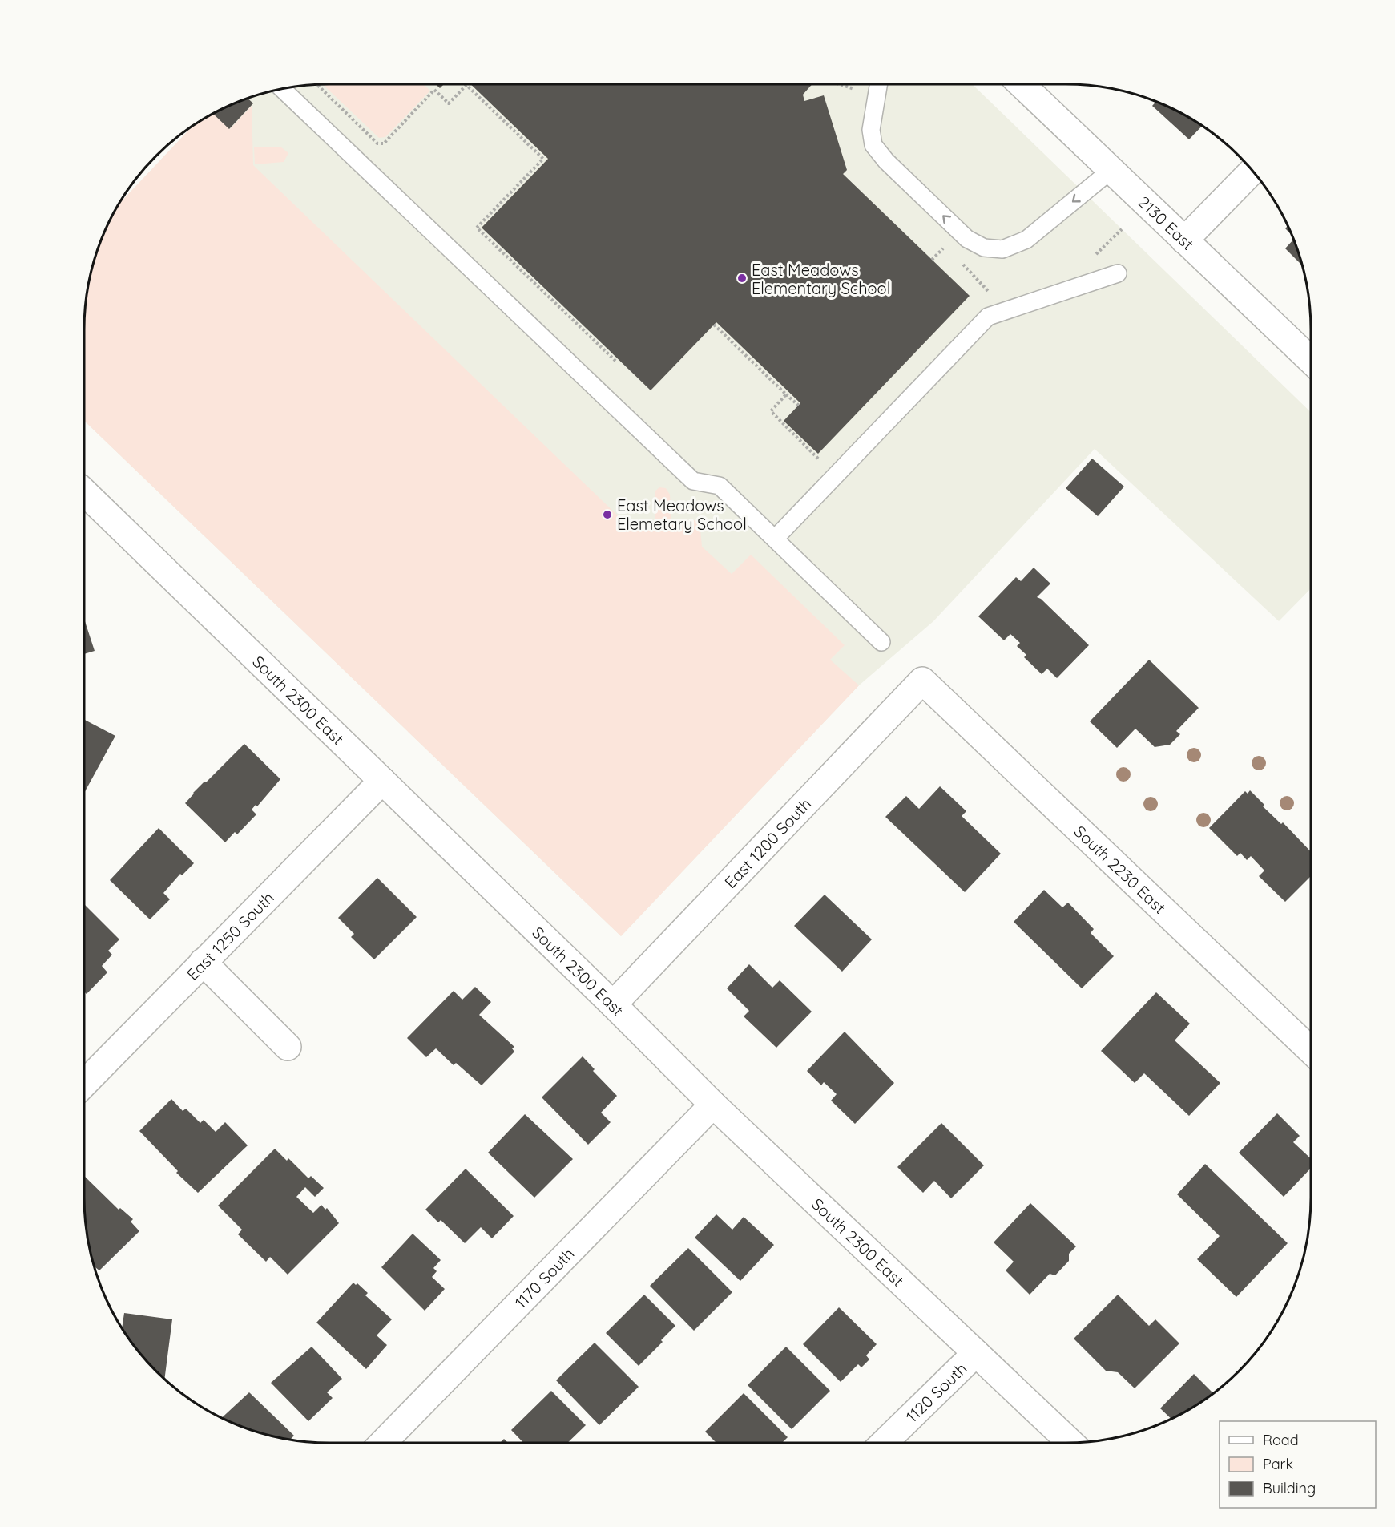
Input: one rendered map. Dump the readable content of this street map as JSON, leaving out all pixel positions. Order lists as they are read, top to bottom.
{
  "streets": {
    "street": [
      "2130 East",
      "South 2300 East",
      "East 1200 South",
      "South 2230 East",
      "East 1250 South",
      "1170 South",
      "1120 South"
    ]
  },
  "crossings": [
    ["South 2300 East", "East 1200 South"],
    ["South 2300 East", "East 1250 South"],
    ["South 2300 East", "1170 South"],
    ["South 2300 East", "1120 South"],
    ["East 1200 South", "South 2230 East"]
  ],
  "places": ["East Meadows Elementary School", "East Meadows Elemetary School"],
  "legend": ["Road", "Park", "Building"]
}
